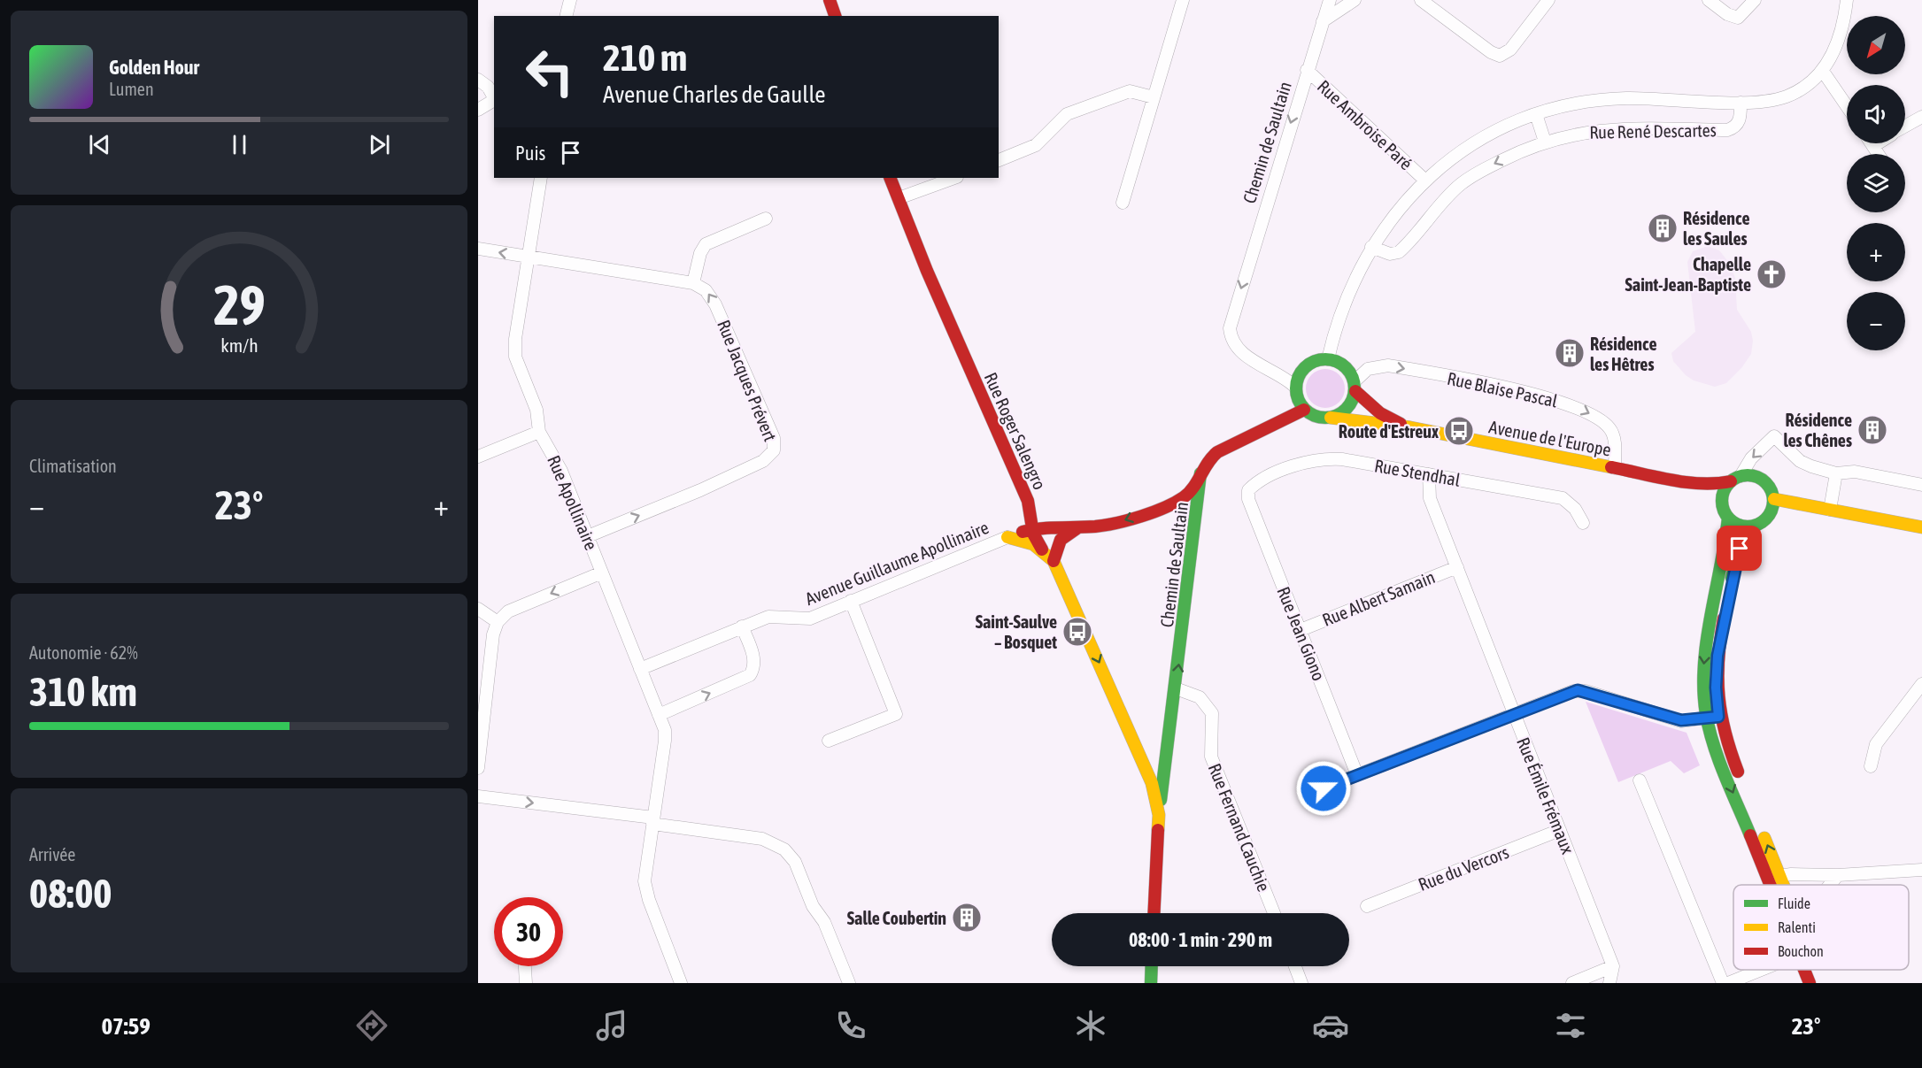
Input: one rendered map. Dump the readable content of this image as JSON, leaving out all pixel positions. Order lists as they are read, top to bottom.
{
  "streets": {
    "street": [
      "Rue Ambroise Paré",
      "Rue René Descartes",
      "Chemin de Saultain",
      "Rue Jacques Prévert",
      "Rue Blaise Pascal",
      "Rue Roger Salengro",
      "Avenue de l'Europe",
      "Rue Stendhal",
      "Rue Apollinaire",
      "Avenue Guillaume Apollinaire",
      "Rue Albert Samain",
      "Rue Jean Giono",
      "Rue Émile Frémaux",
      "Rue Fernand Cauchie",
      "Rue du Vercors"
    ]
  },
  "crossings": [
    ["Rue Ambroise Paré", "Chemin de Saultain"],
    ["Chemin de Saultain", "Rue Blaise Pascal"],
    ["Chemin de Saultain", "Avenue de l'Europe"],
    ["Chemin de Saultain", "Rue Fernand Cauchie"],
    ["Rue Jacques Prévert", "Rue Apollinaire"],
    ["Rue Blaise Pascal", "Avenue de l'Europe"],
    ["Rue Roger Salengro", "Avenue Guillaume Apollinaire"],
    ["Rue Stendhal", "Rue Jean Giono"],
    ["Rue Stendhal", "Rue Émile Frémaux"],
    ["Rue Apollinaire", "Avenue Guillaume Apollinaire"],
    ["Rue Albert Samain", "Rue Jean Giono"],
    ["Rue Albert Samain", "Rue Émile Frémaux"],
    ["Rue Émile Frémaux", "Rue du Vercors"]
  ],
  "one_way": ["Rue Blaise Pascal"],
  "places": {
    "building": [
      "Résidence les Saules",
      "Résidence les Hêtres",
      "Résidence les Chênes",
      "Salle Coubertin"
    ],
    "church": ["Chapelle Saint-Jean-Baptiste"],
    "bus stop": ["Route d'Estreux", "Saint-Saulve – Bosquet"]
  },
  "legend": ["Fluide", "Ralenti", "Bouchon"],
  "north": "bottom left",
  "page": {
    "map_buttons": ["+", "−"],
    "turn": ["210 m", "Avenue Charles de Gaulle"],
    "song": ["Golden Hour", "Lumen"],
    "then": "Puis",
    "tile": [
      "Climatisation",
      ["Autonomie · 62%", "310 km"],
      ["Arrivée", "08:00"]
    ],
    "heat": ["−", "23°", "+"],
    "limit": "30",
    "trip": "08:00 · 1 min · 290 m",
    "tabs": ["07:59", "23°"],
    "gauge": ["29", "km/h"]
  }
}
